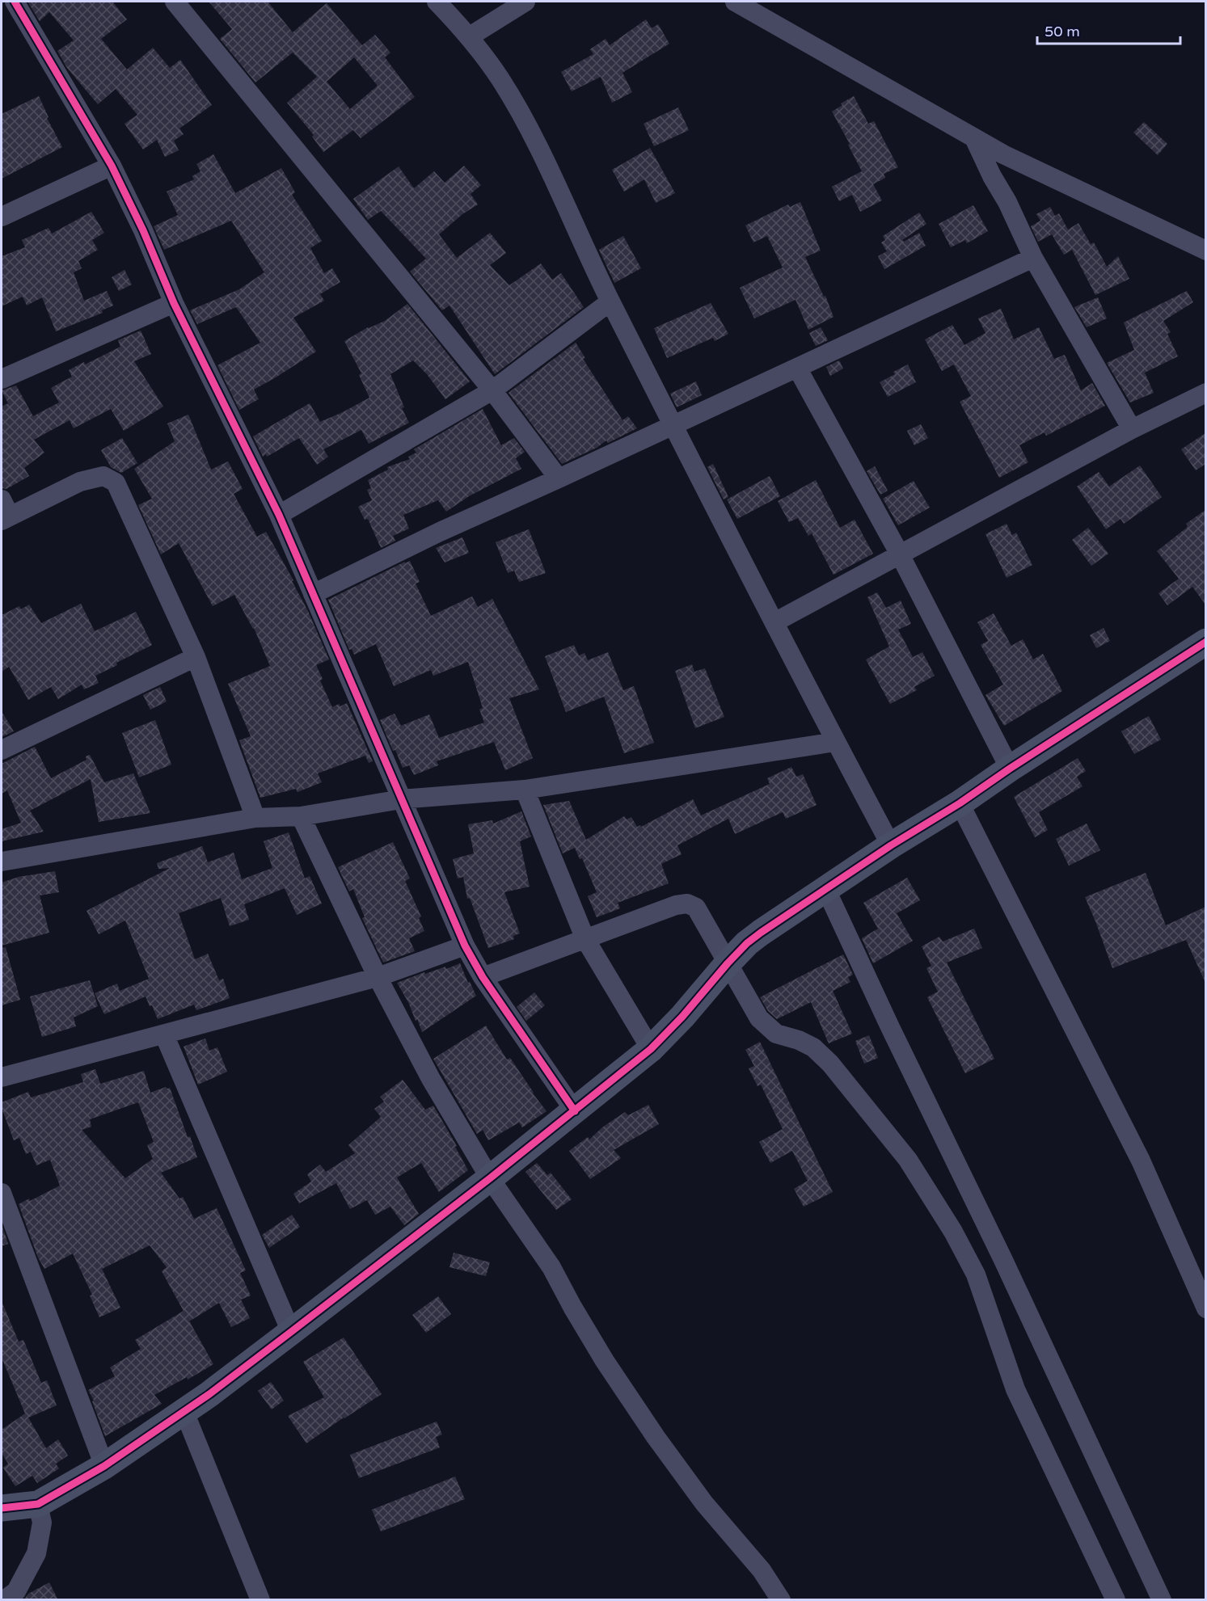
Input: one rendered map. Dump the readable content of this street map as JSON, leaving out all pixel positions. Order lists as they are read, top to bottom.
{
  "scale_bar": "50 m"
}
